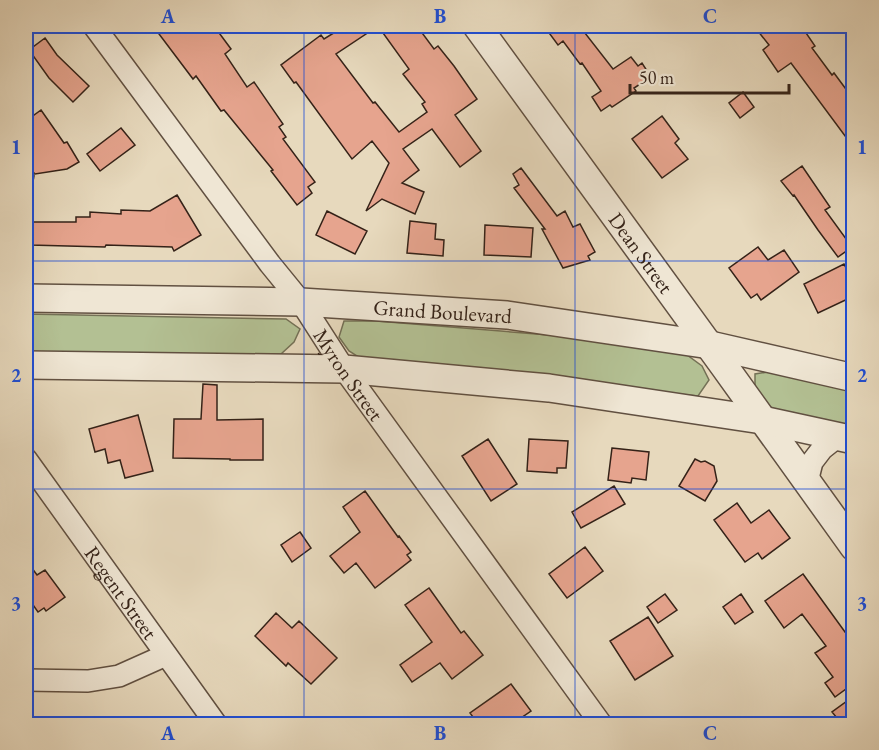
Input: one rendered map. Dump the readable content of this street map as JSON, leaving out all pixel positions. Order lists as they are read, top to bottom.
{
  "streets": {
    "street": [
      "Dean Street",
      "Grand Boulevard",
      "Myron Street",
      "Regent Street"
    ]
  },
  "crossings": [
    ["Dean Street", "Grand Boulevard"],
    ["Grand Boulevard", "Myron Street"]
  ],
  "scale_bar": "50 m",
  "grid": {
    "columns": ["A", "B", "C"],
    "rows": ["1", "2", "3"]
  }
}
